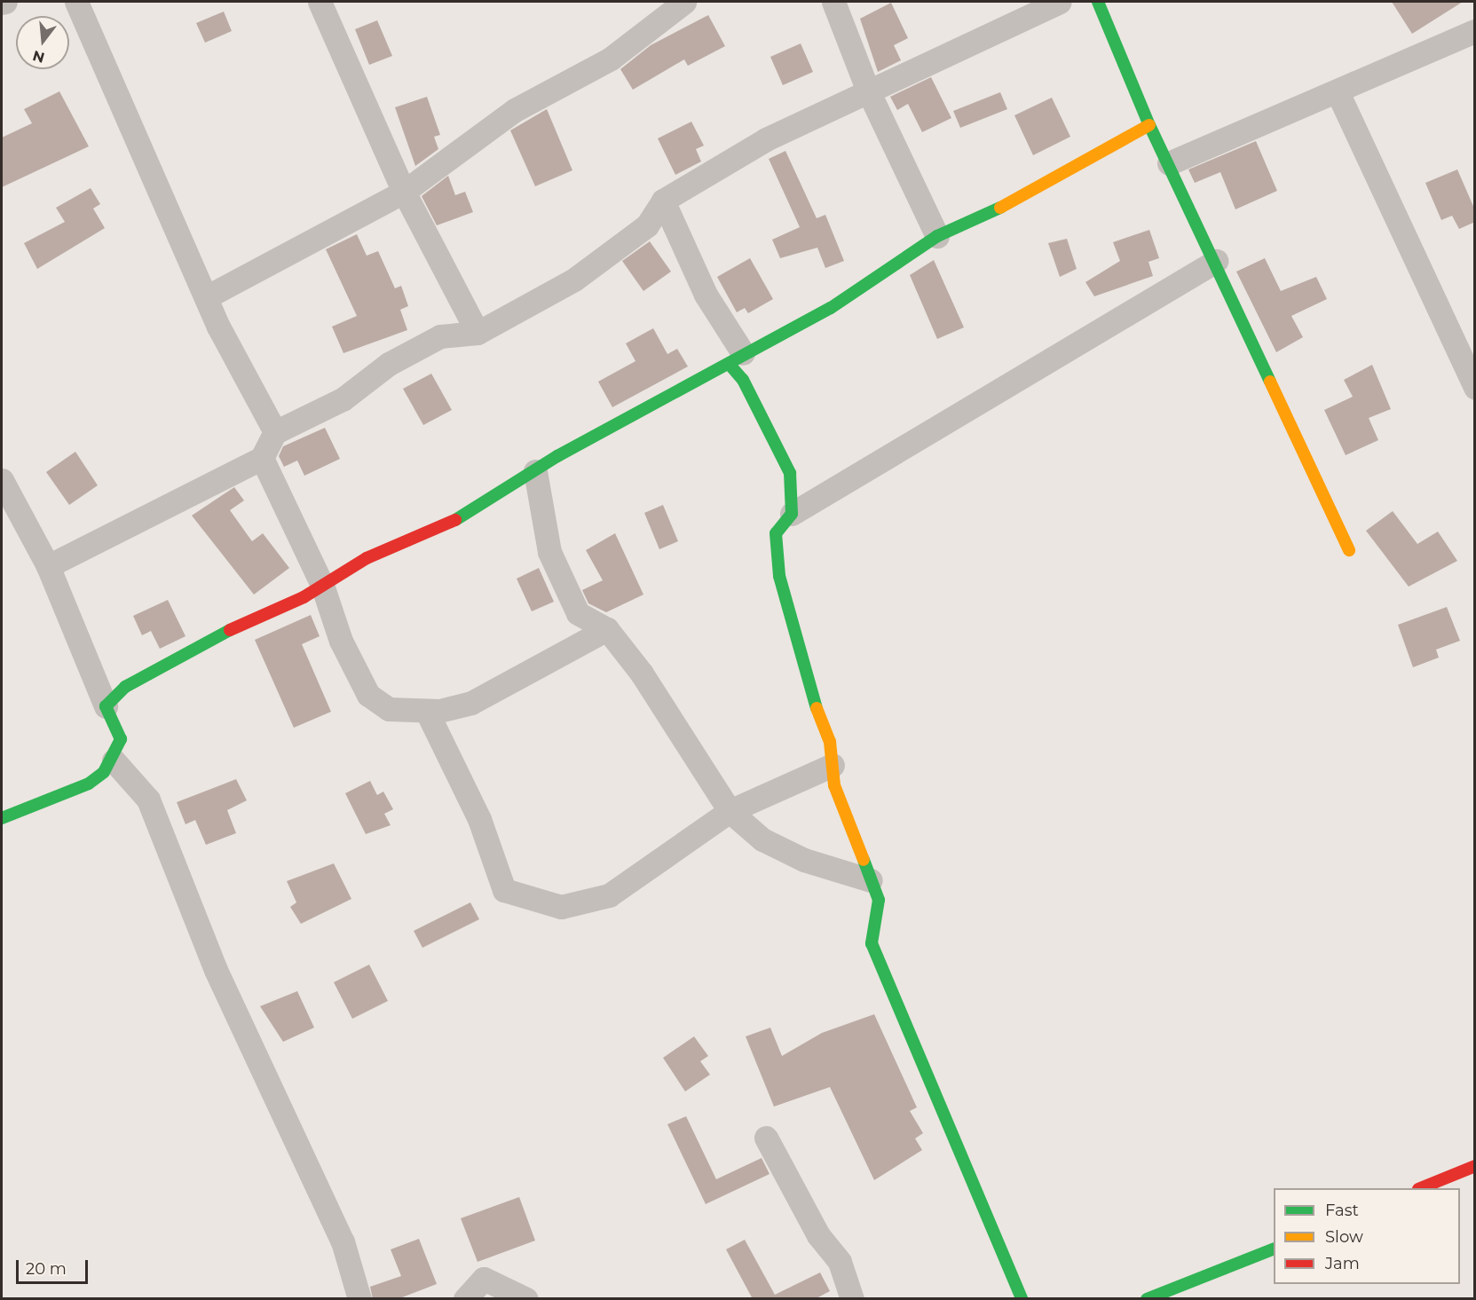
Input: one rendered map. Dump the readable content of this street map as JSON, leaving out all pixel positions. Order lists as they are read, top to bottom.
{
  "legend": ["Fast", "Slow", "Jam"],
  "scale_bar": "20 m",
  "north": "bottom"
}
